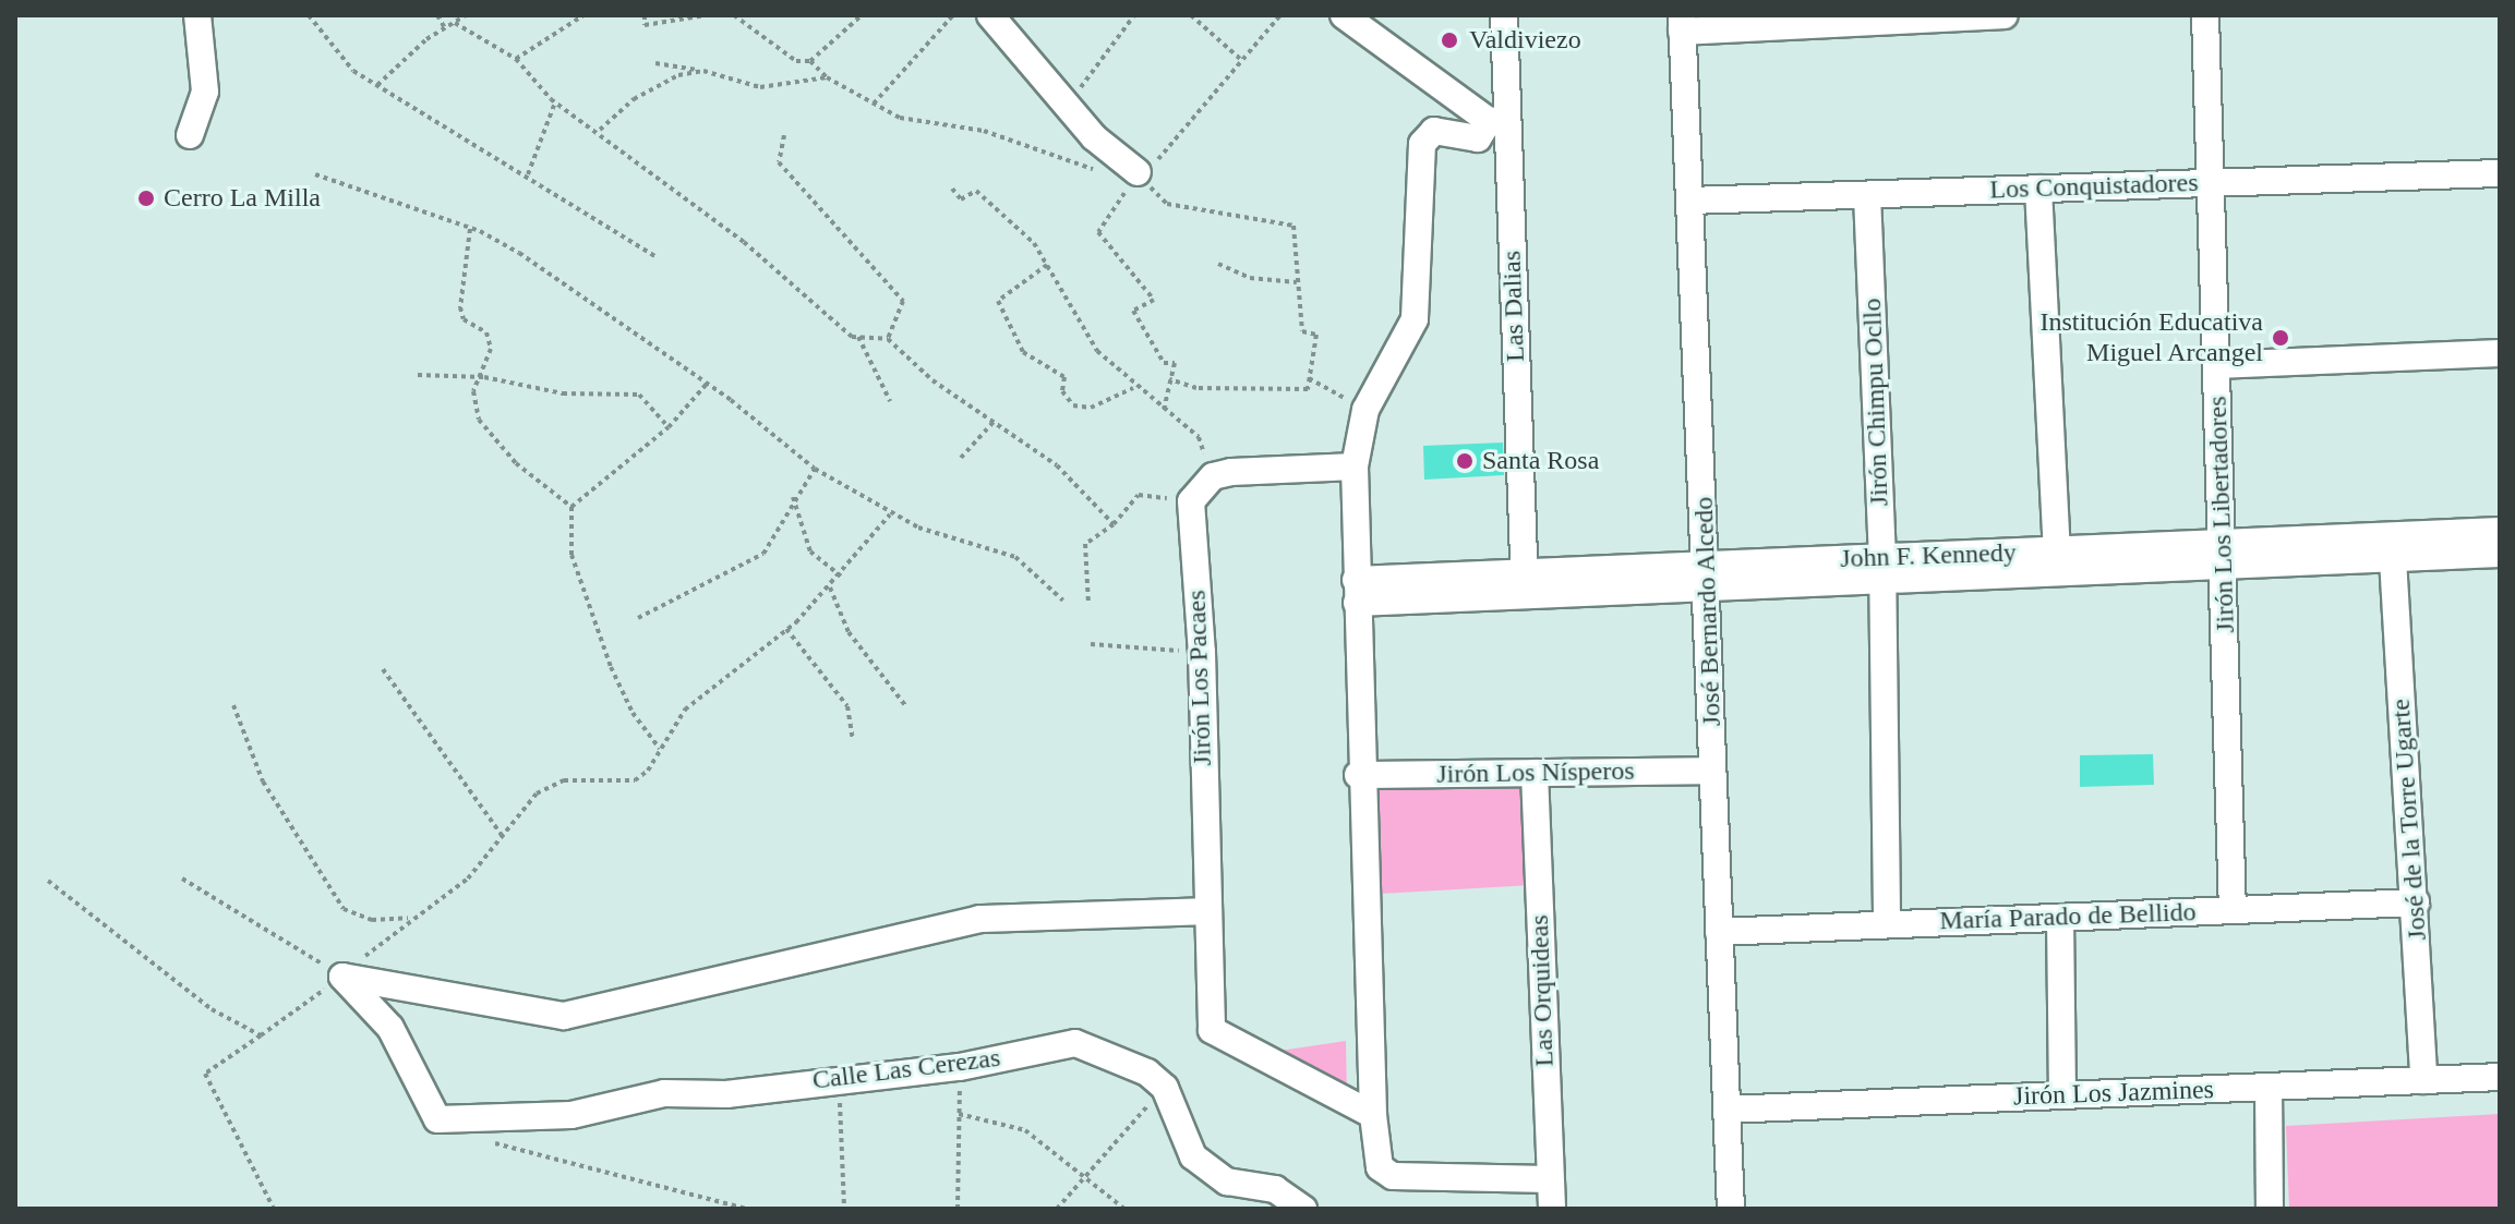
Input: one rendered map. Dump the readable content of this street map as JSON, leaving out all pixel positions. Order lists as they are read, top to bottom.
{
  "streets": {
    "street": [
      "Los Conquistadores",
      "Las Dalias",
      "Jirón Chimpu Ocllo",
      "Jirón Los Libertadores",
      "John F. Kennedy",
      "José Bernardo Alcedo",
      "Jirón Los Pacaes",
      "Jirón Los Nísperos",
      "José de la Torre Ugarte",
      "María Parado de Bellido",
      "Las Orquideas",
      "Calle Las Cerezas",
      "Jirón Los Jazmines"
    ]
  },
  "crossings": [
    ["Los Conquistadores", "Jirón Chimpu Ocllo"],
    ["Los Conquistadores", "Jirón Los Libertadores"],
    ["Los Conquistadores", "José Bernardo Alcedo"],
    ["Las Dalias", "John F. Kennedy"],
    ["Jirón Chimpu Ocllo", "John F. Kennedy"],
    ["Jirón Chimpu Ocllo", "María Parado de Bellido"],
    ["Jirón Los Libertadores", "John F. Kennedy"],
    ["Jirón Los Libertadores", "María Parado de Bellido"],
    ["John F. Kennedy", "José Bernardo Alcedo"],
    ["John F. Kennedy", "José de la Torre Ugarte"],
    ["José Bernardo Alcedo", "Jirón Los Nísperos"],
    ["José Bernardo Alcedo", "María Parado de Bellido"],
    ["José Bernardo Alcedo", "Jirón Los Jazmines"],
    ["Jirón Los Nísperos", "Las Orquideas"],
    ["José de la Torre Ugarte", "María Parado de Bellido"],
    ["José de la Torre Ugarte", "Jirón Los Jazmines"]
  ],
  "places": [
    "Valdiviezo",
    "Cerro La Milla",
    "Institución Educativa Miguel Arcangel",
    "Santa Rosa"
  ]
}
